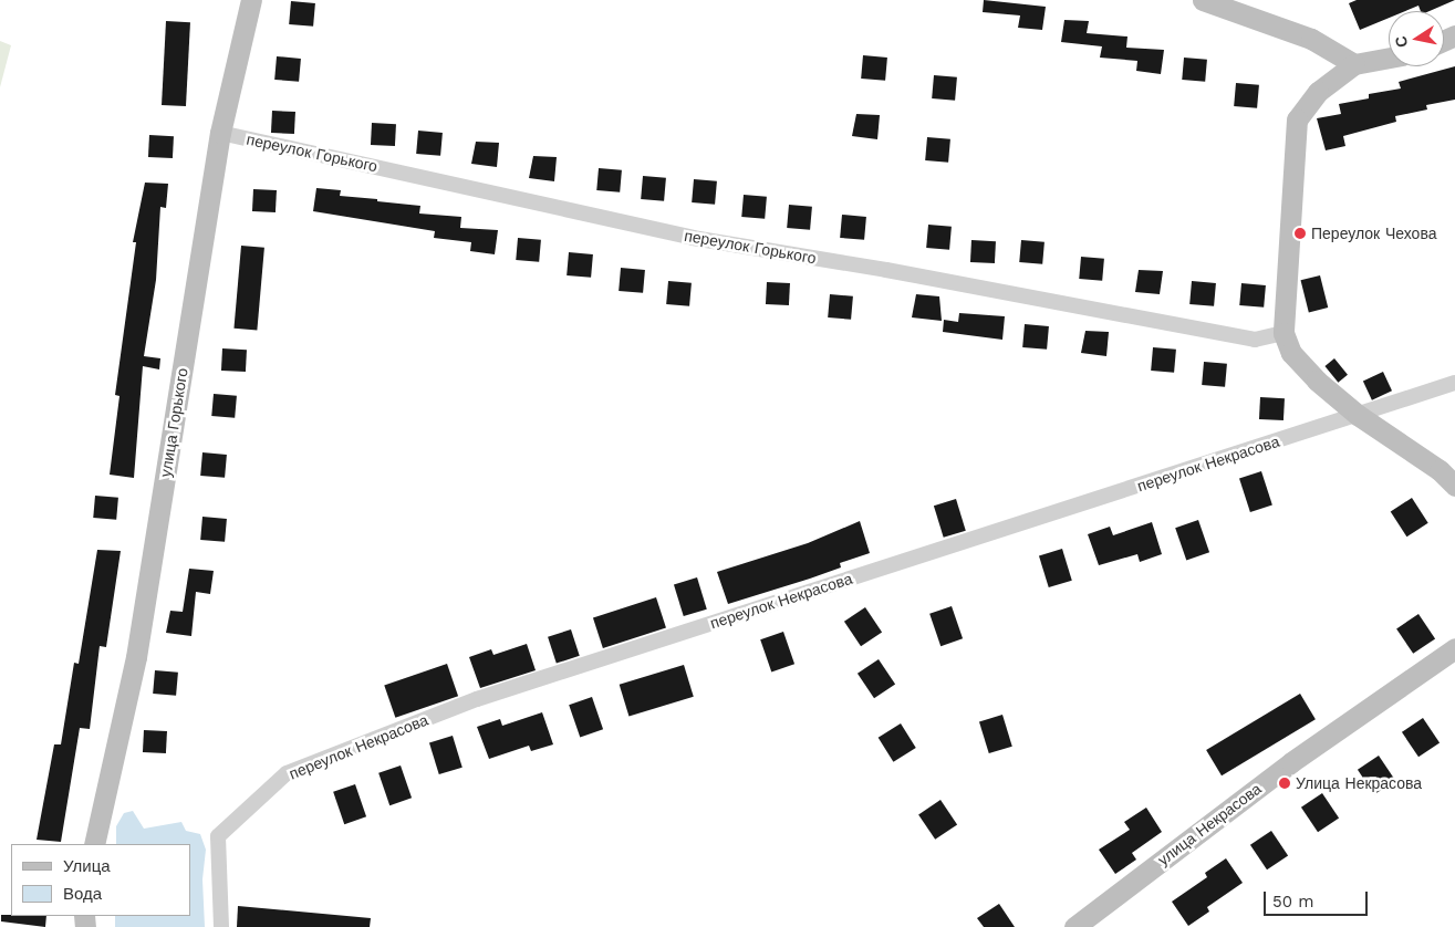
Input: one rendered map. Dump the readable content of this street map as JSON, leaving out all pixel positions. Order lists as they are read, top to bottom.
{
  "streets": {
    "street": [
      "переулок Горького",
      "улица Горького",
      "переулок Некрасова",
      "улица Некрасова"
    ]
  },
  "crossings": [
    ["переулок Горького", "улица Горького"]
  ],
  "places": ["Переулок Чехова", "Улица Некрасова"],
  "legend": ["Улица", "Вода"],
  "scale_bar": "50 m",
  "north": "left"
}
